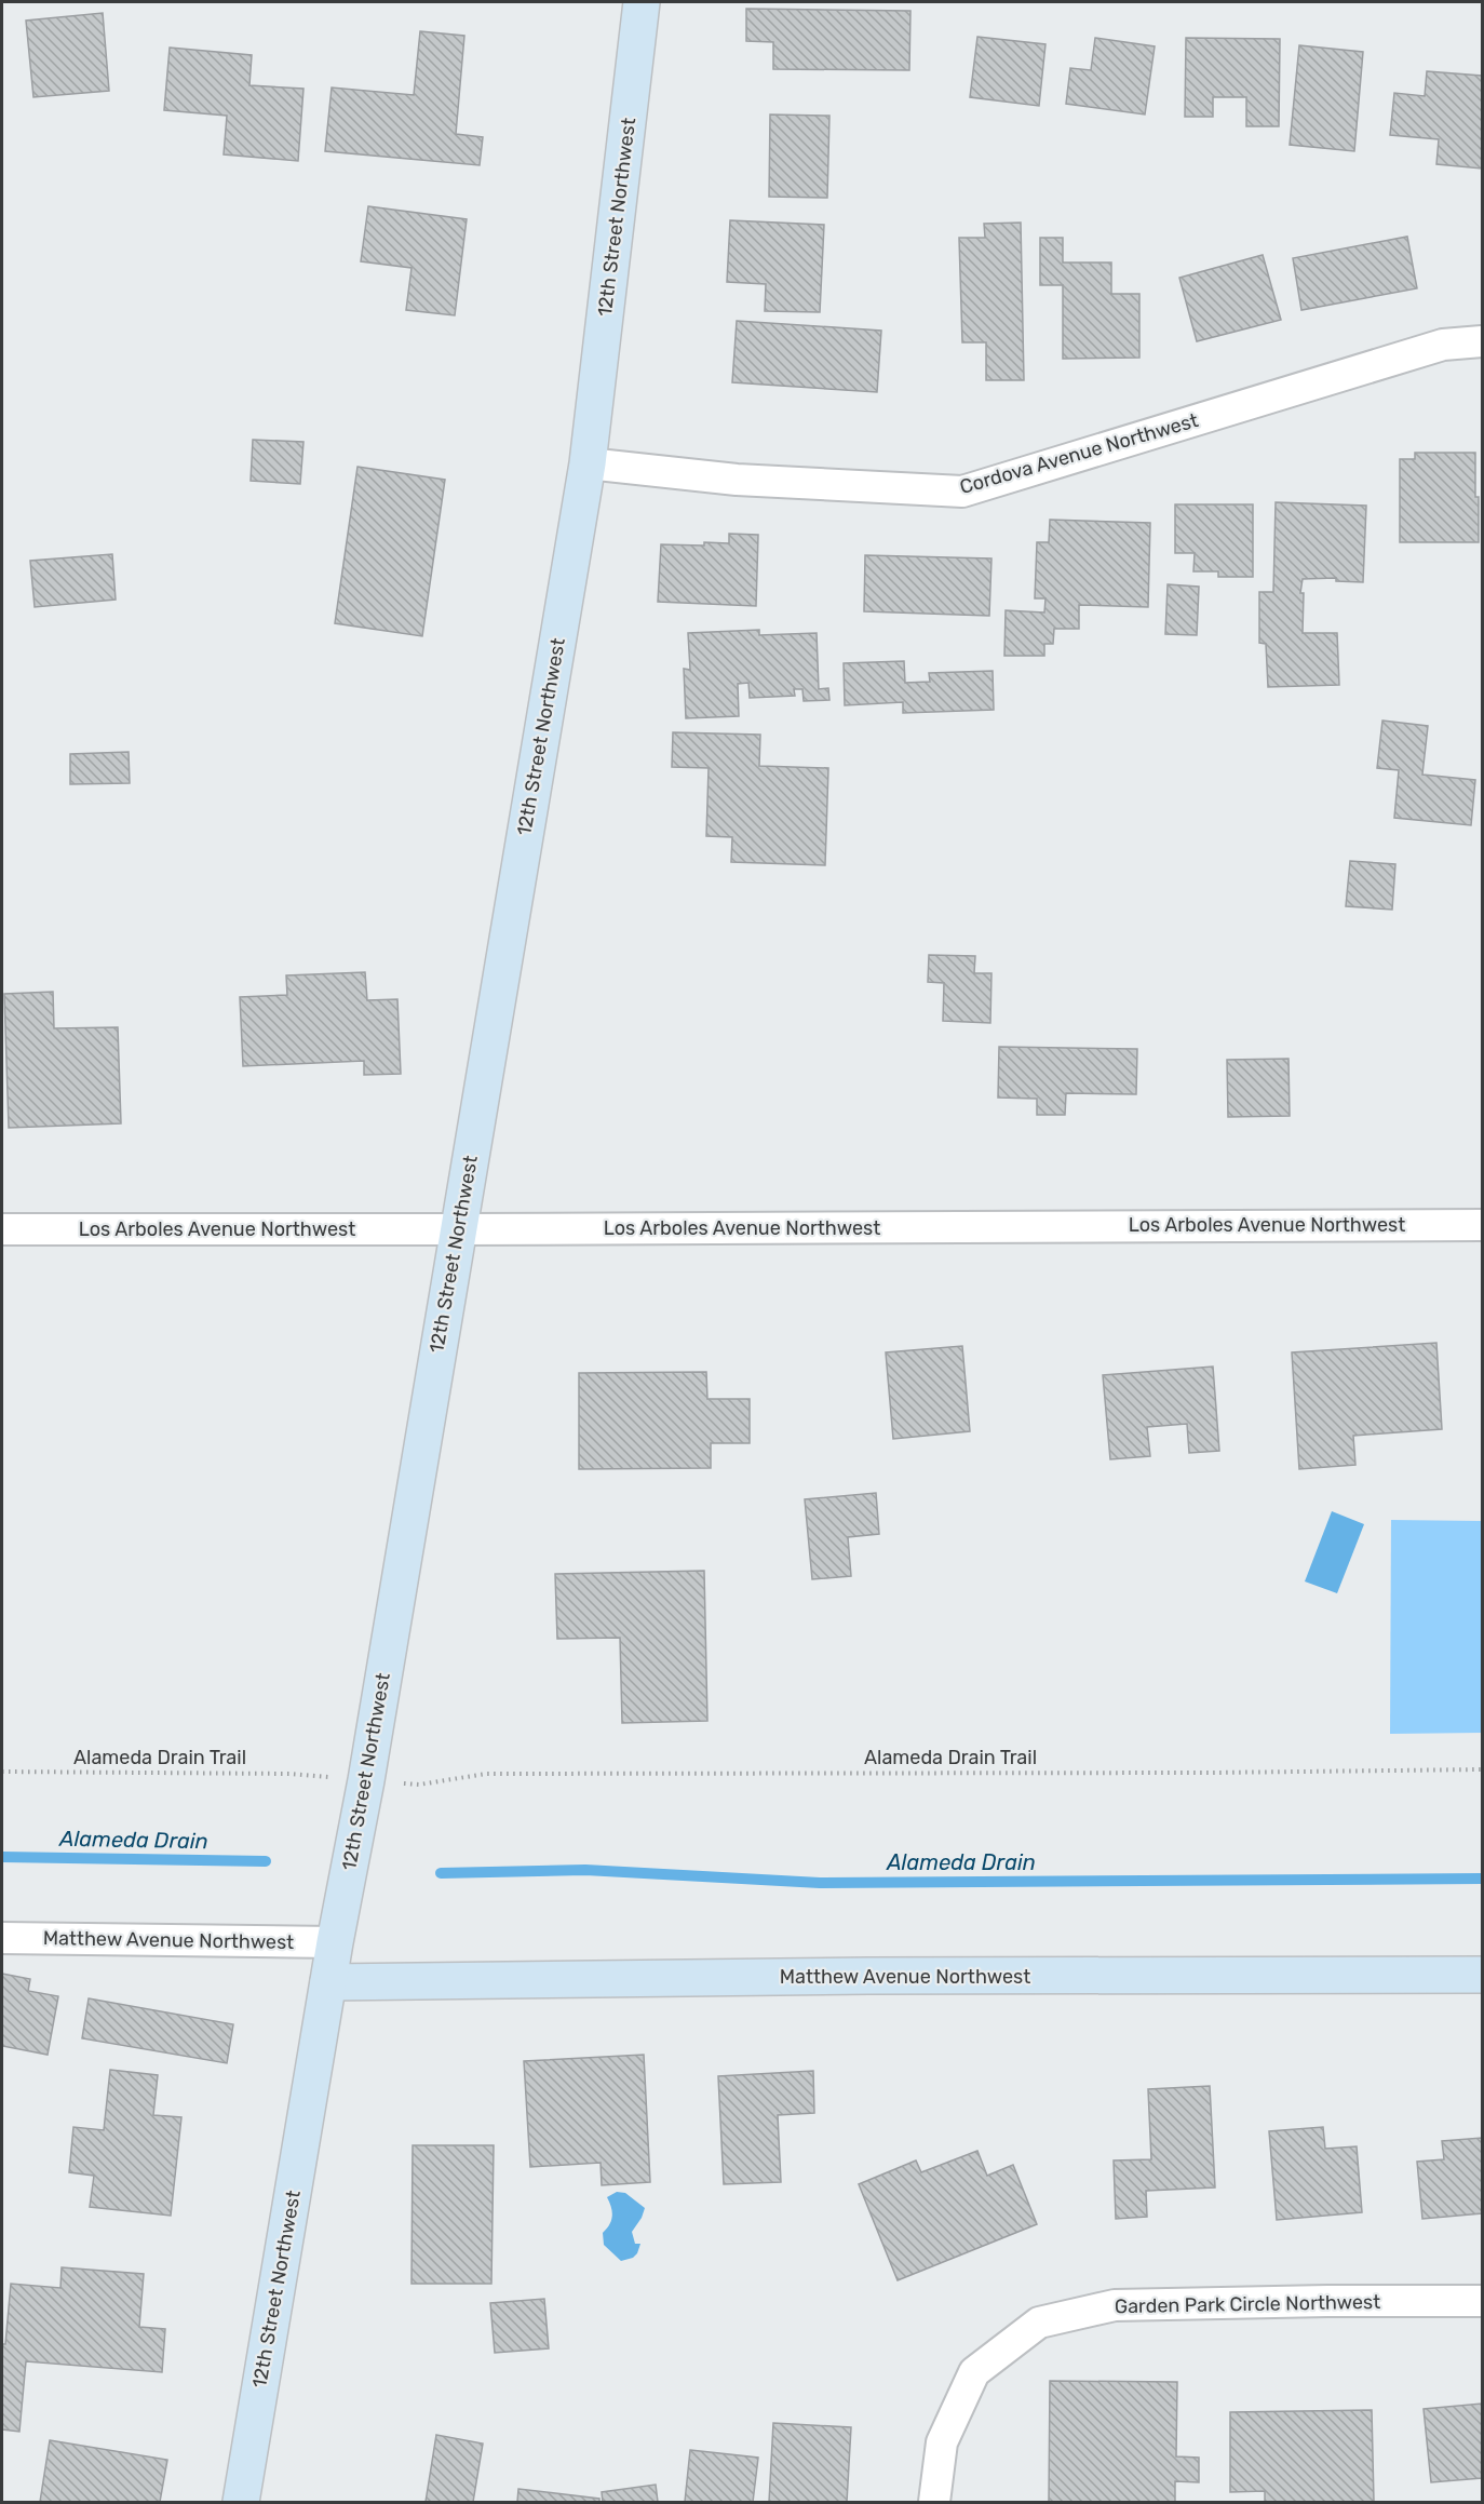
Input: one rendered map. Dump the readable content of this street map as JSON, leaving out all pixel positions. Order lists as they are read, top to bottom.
{
  "streets": {
    "main road": ["12th Street Northwest", "Matthew Avenue Northwest"],
    "street": ["Cordova Avenue Northwest", "Los Arboles Avenue Northwest", "Garden Park Circle Northwest"],
    "path": ["Alameda Drain Trail"]
  },
  "crossings": [
    ["12th Street Northwest", "Cordova Avenue Northwest"],
    ["12th Street Northwest", "Los Arboles Avenue Northwest"],
    ["12th Street Northwest", "Matthew Avenue Northwest"]
  ],
  "water": ["Alameda Drain"]
}
